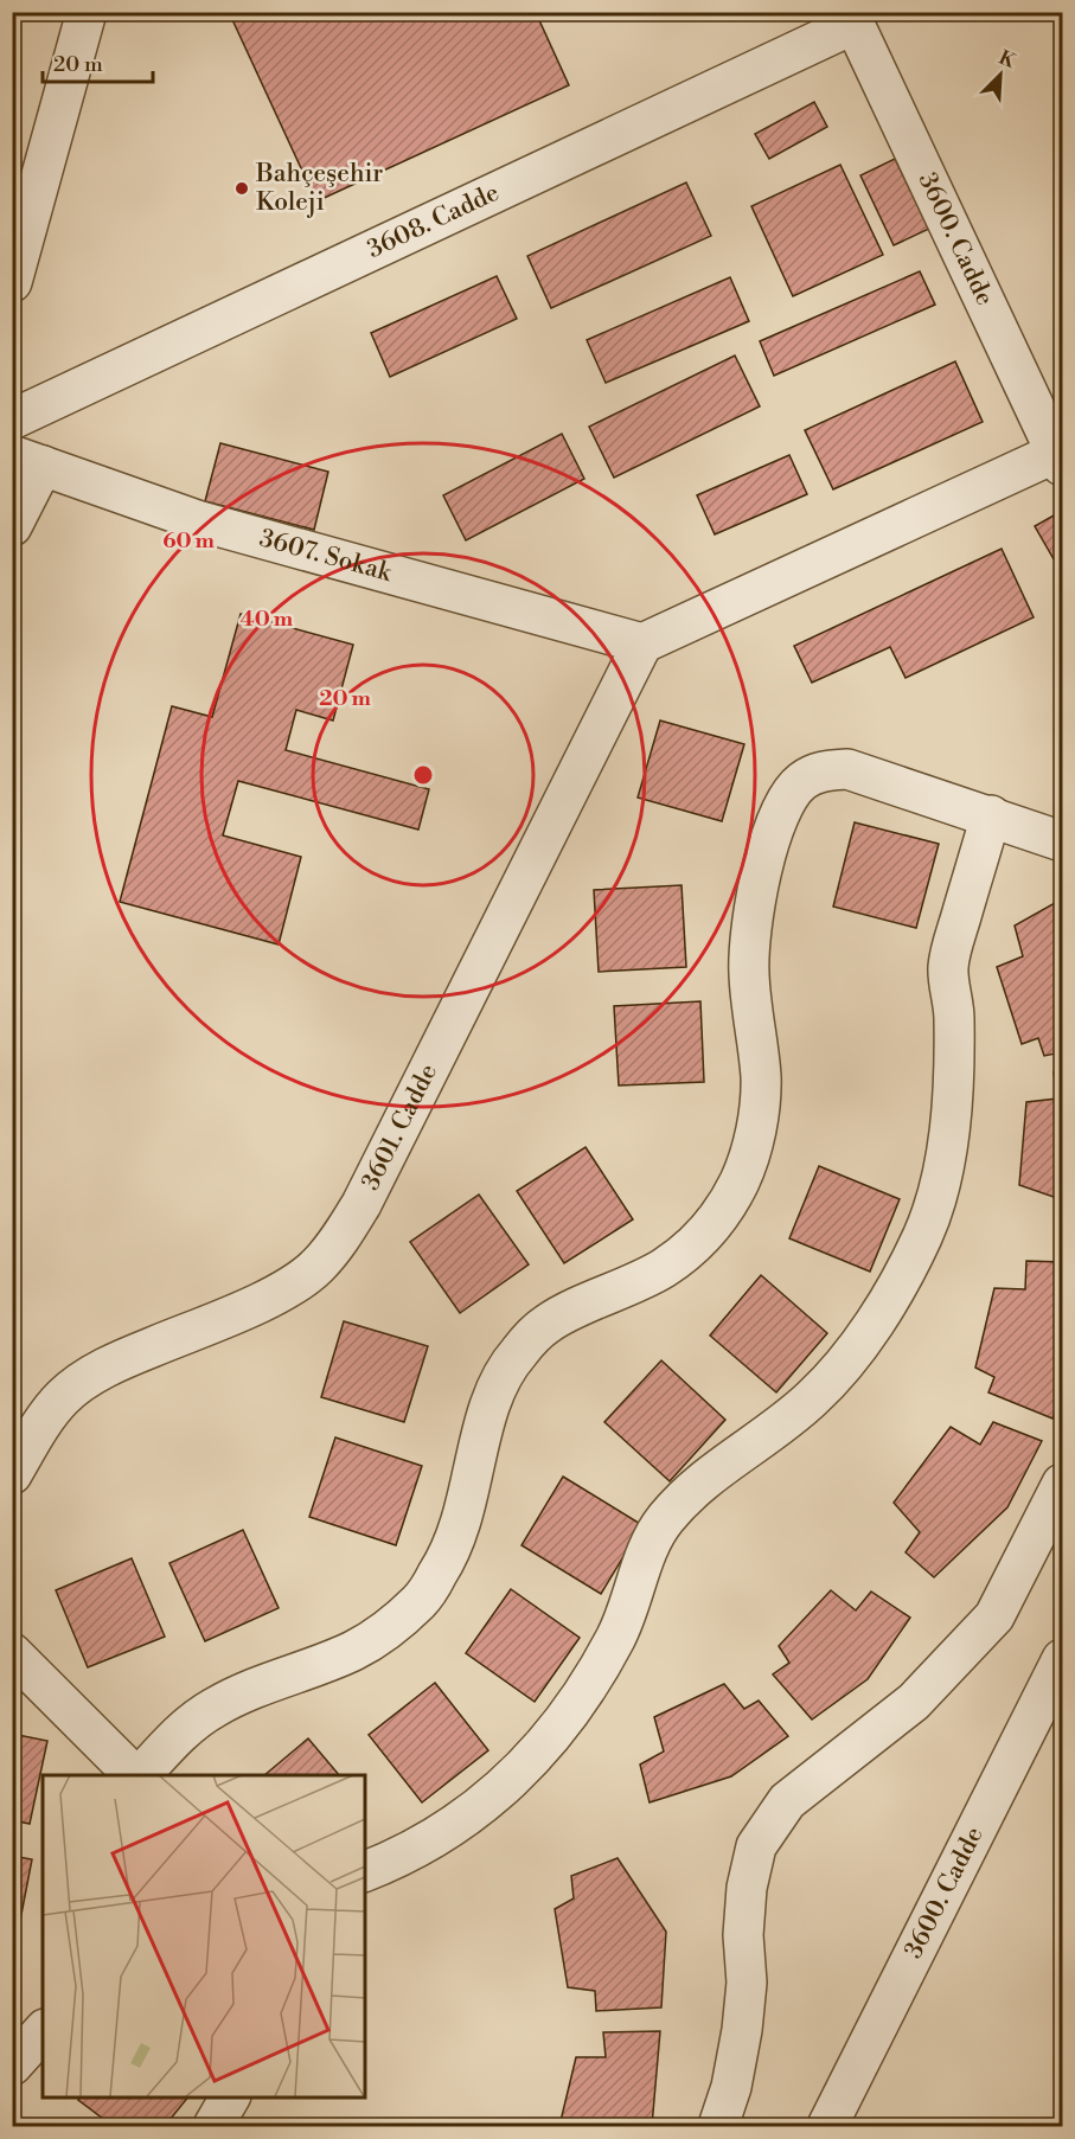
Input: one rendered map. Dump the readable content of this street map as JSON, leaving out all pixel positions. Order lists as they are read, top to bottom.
{
  "streets": {
    "street": [
      "3608. Cadde",
      "3600. Cadde",
      "3607. Sokak",
      "3601. Cadde"
    ]
  },
  "crossings": [
    ["3608. Cadde", "3600. Cadde"],
    ["3607. Sokak", "3601. Cadde"]
  ],
  "places": ["Bahçeşehir Koleji"],
  "scale_bar": "20 m",
  "north": "top right",
  "rings": ["60 m", "40 m", "20 m"]
}
